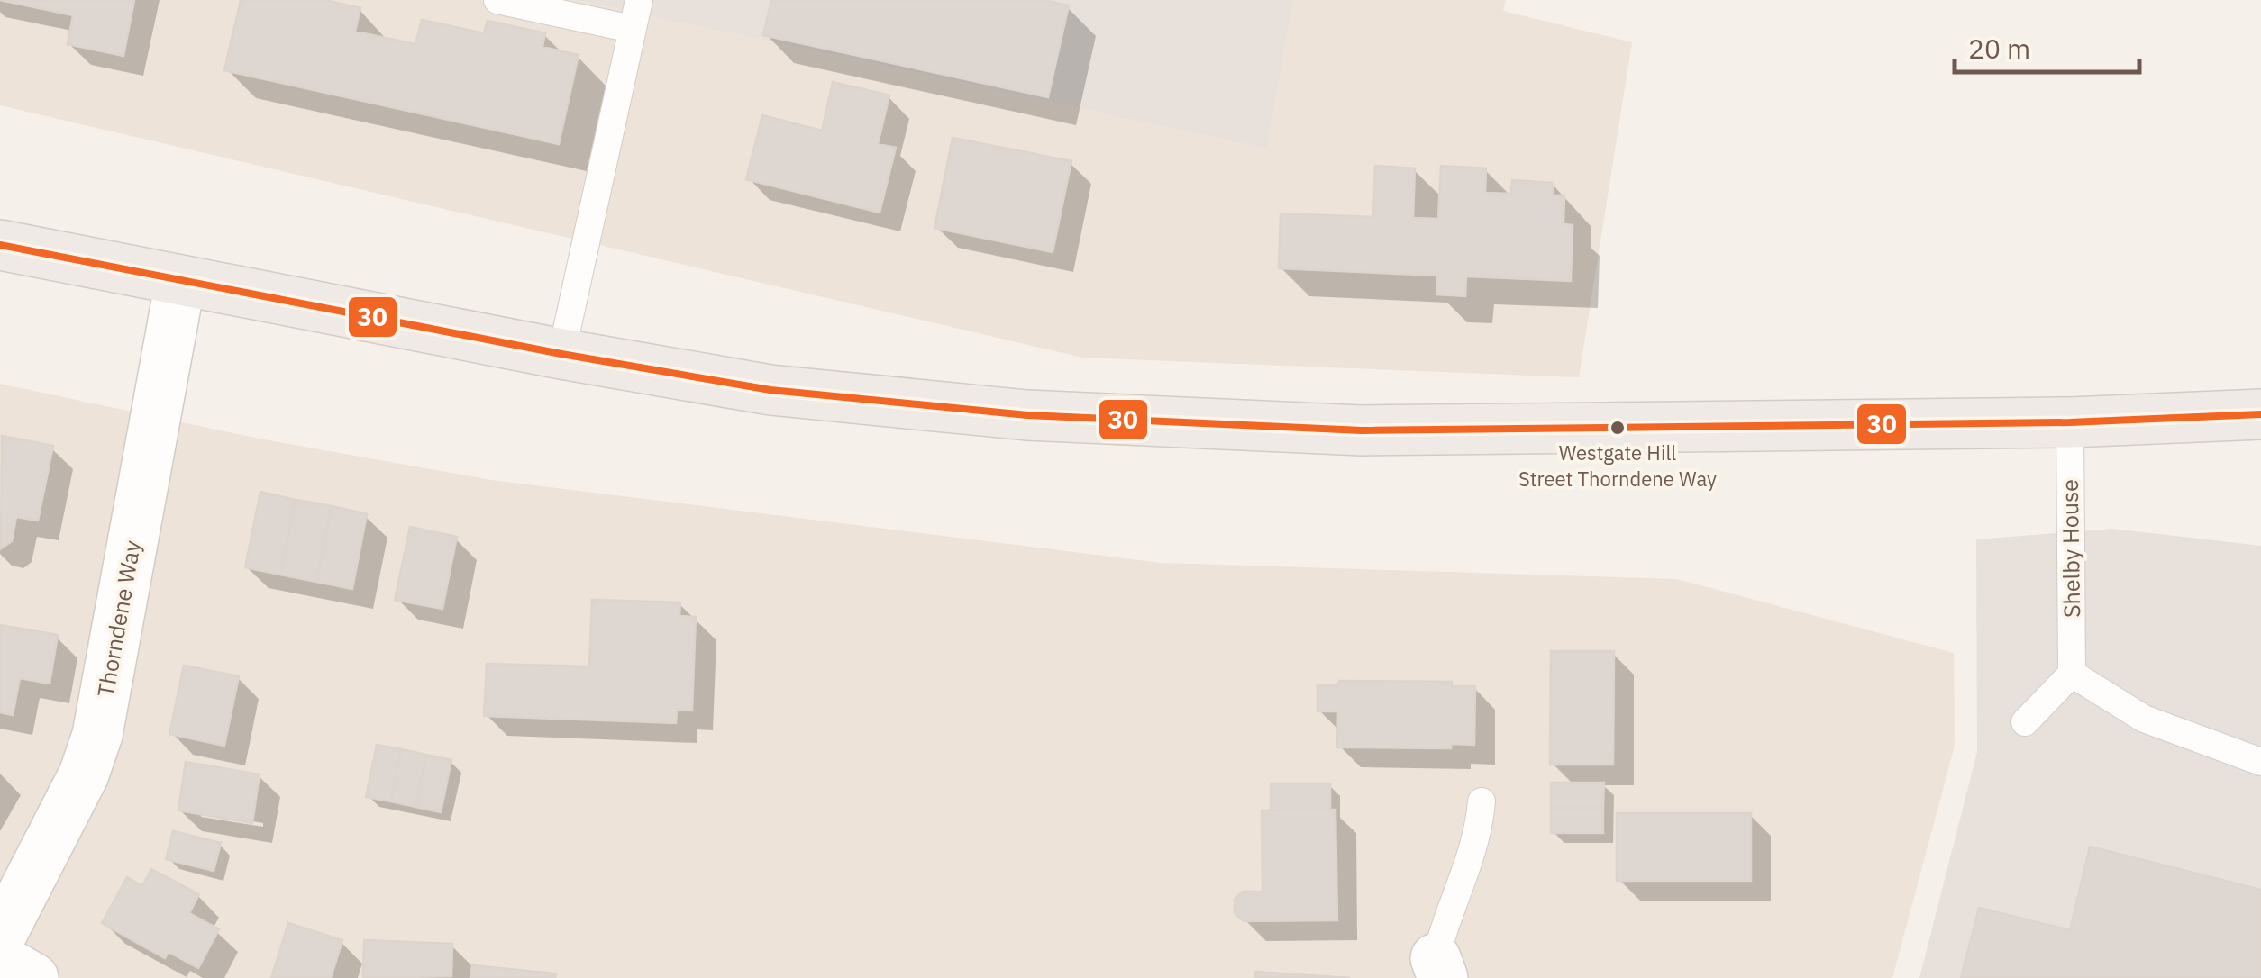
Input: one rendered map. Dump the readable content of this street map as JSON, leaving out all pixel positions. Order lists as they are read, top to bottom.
{
  "streets": {
    "street": ["Thorndene Way"],
    "lane": ["Shelby House"]
  },
  "places": ["Westgate Hill Street Thorndene Way"],
  "lines": ["transit line 30"],
  "scale_bar": "20 m"
}
